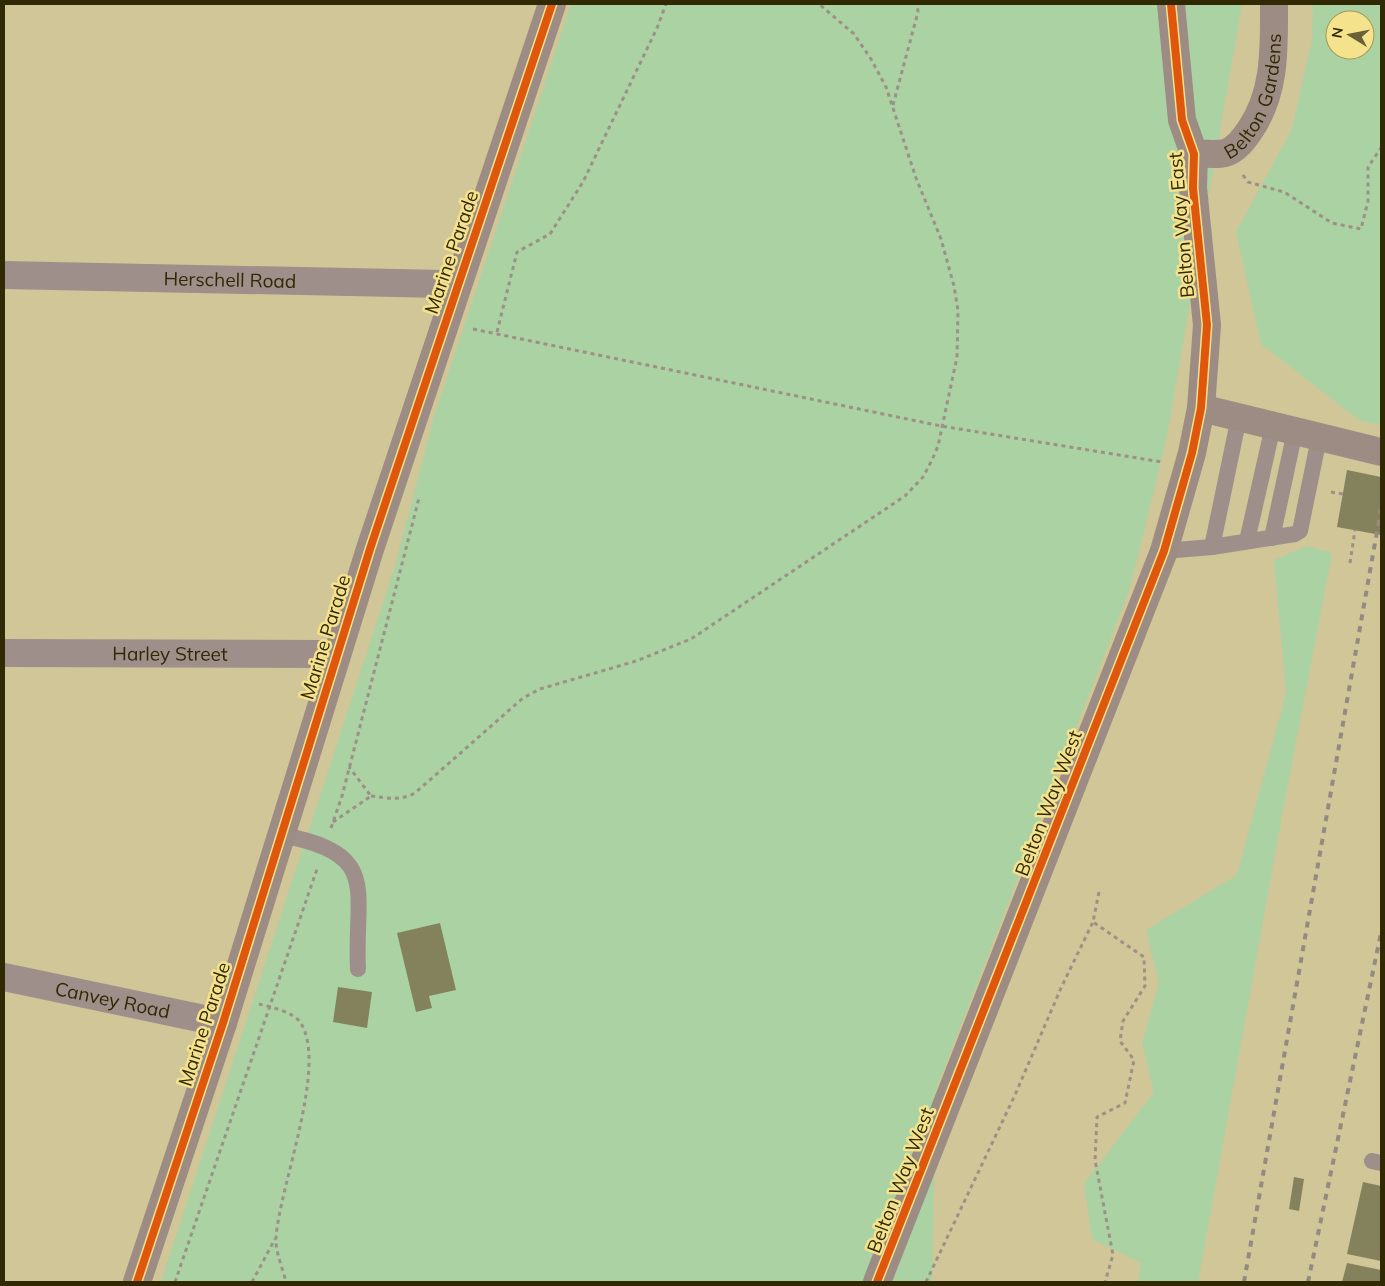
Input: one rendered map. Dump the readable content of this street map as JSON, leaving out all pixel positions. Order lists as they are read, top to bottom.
{
  "streets": {
    "street": [
      "Belton Gardens",
      "Belton Way East",
      "Marine Parade",
      "Herschell Road",
      "Harley Street",
      "Belton Way West",
      "Canvey Road"
    ]
  },
  "crossings": [
    ["Belton Gardens", "Belton Way East"],
    ["Belton Way East", "Belton Way West"],
    ["Marine Parade", "Herschell Road"],
    ["Marine Parade", "Harley Street"],
    ["Marine Parade", "Canvey Road"]
  ],
  "north": "left"
}
